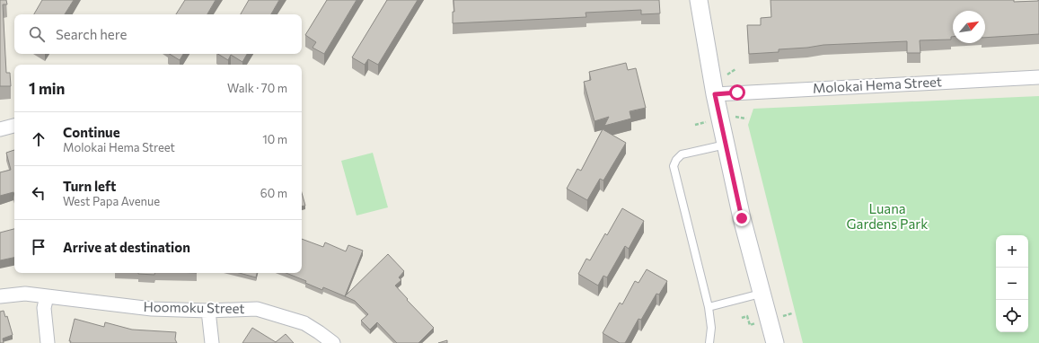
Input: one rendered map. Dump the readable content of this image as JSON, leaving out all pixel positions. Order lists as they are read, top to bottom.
{
  "streets": {
    "street": ["Molokai Hema Street", "Hoomoku Street"]
  },
  "parks": ["Luana Gardens Park"],
  "north": "top right",
  "page": {
    "search": "Search here",
    "heading": ["1 min", "Walk · 70 m"],
    "list": [
      ["Continue", "Molokai Hema Street", "10 m"],
      ["Turn left", "West Papa Avenue", "60 m"],
      "Arrive at destination"
    ],
    "map_buttons": ["+", "−"]
  }
}
